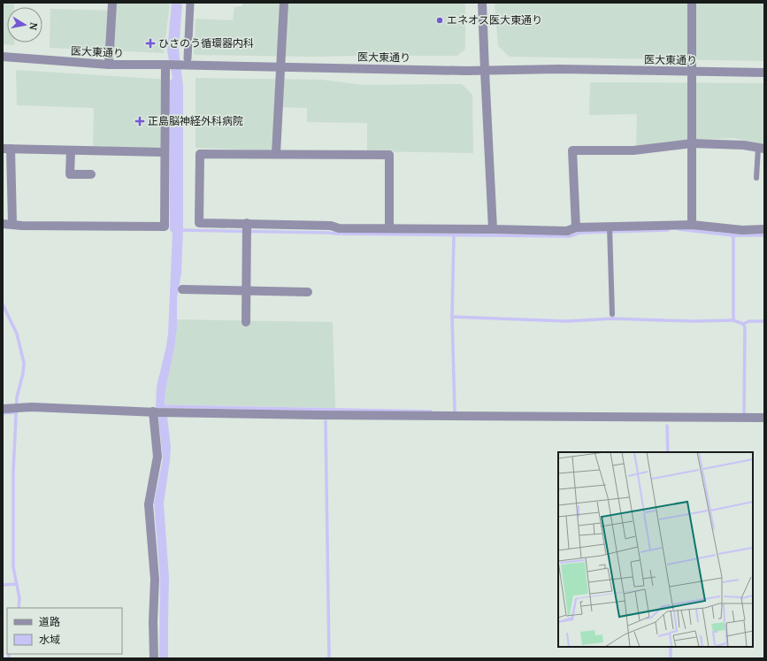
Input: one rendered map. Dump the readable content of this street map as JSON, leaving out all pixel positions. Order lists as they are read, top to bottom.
{
  "streets": {
    "street": ["医大東通り"]
  },
  "places": {
    "other": ["エネオス医大東通り"],
    "health": ["ひさのう循環器内科", "正島脳神経外科病院"]
  },
  "legend": ["道路", "水域"],
  "north": "right"
}
